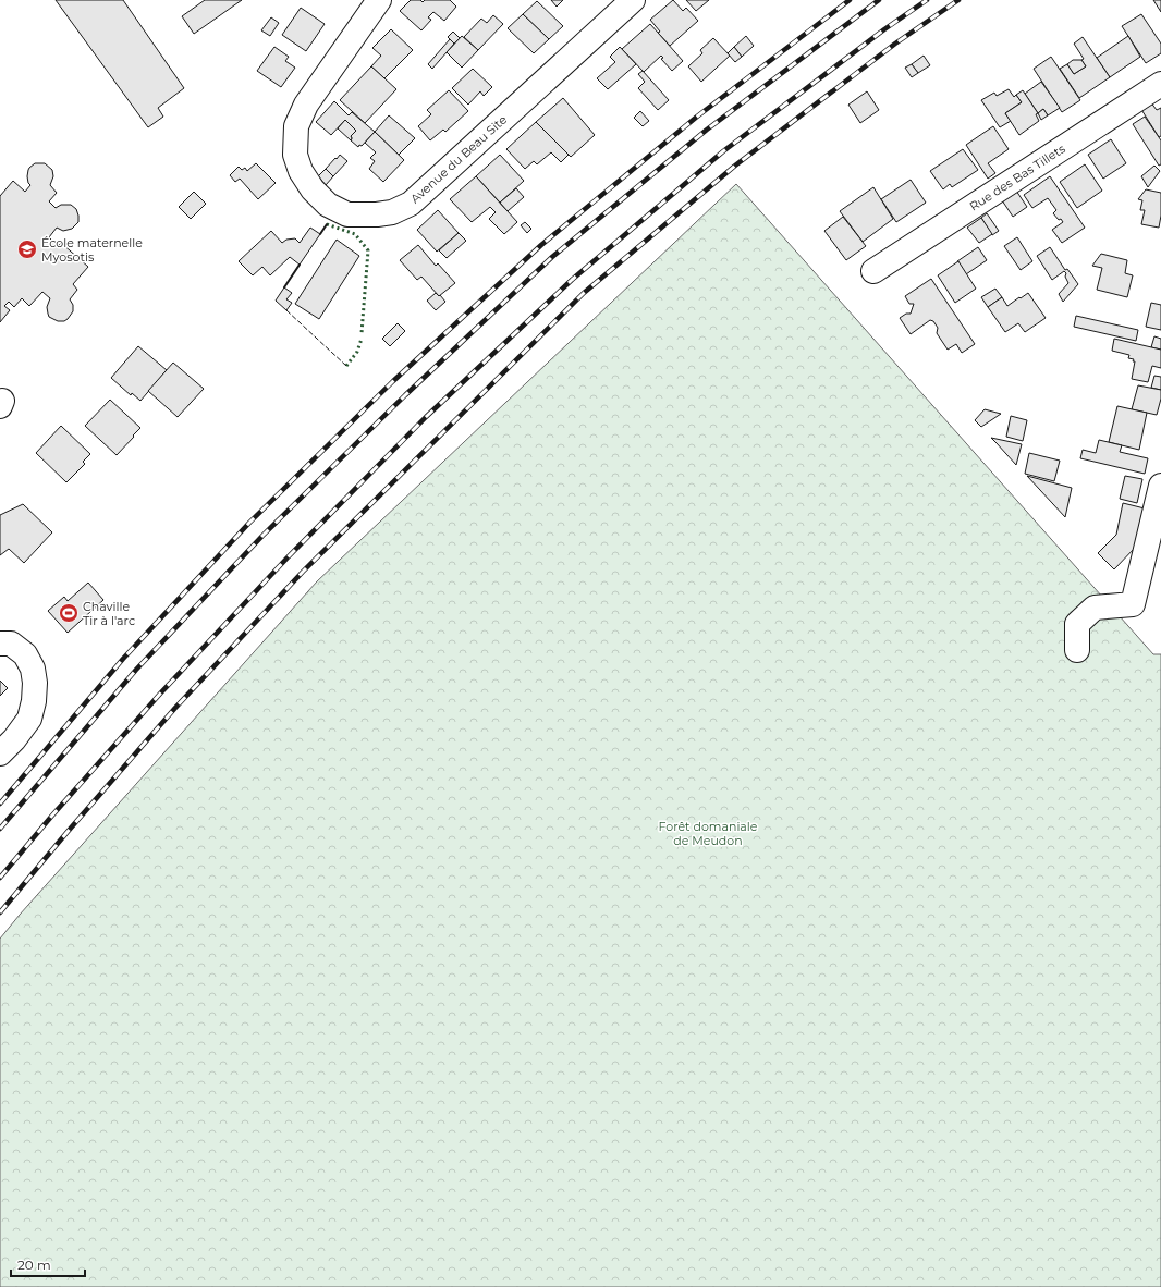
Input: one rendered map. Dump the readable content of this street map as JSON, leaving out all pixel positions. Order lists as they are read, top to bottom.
{
  "streets": {
    "street": ["Avenue du Beau Site", "Rue des Bas Tillets"]
  },
  "parks": ["Forêt domaniale de Meudon"],
  "places": {
    "school or university": ["École maternelle Myosotis"],
    "sports": ["Chaville Tir à l'arc"]
  },
  "scale_bar": "20 m"
}
